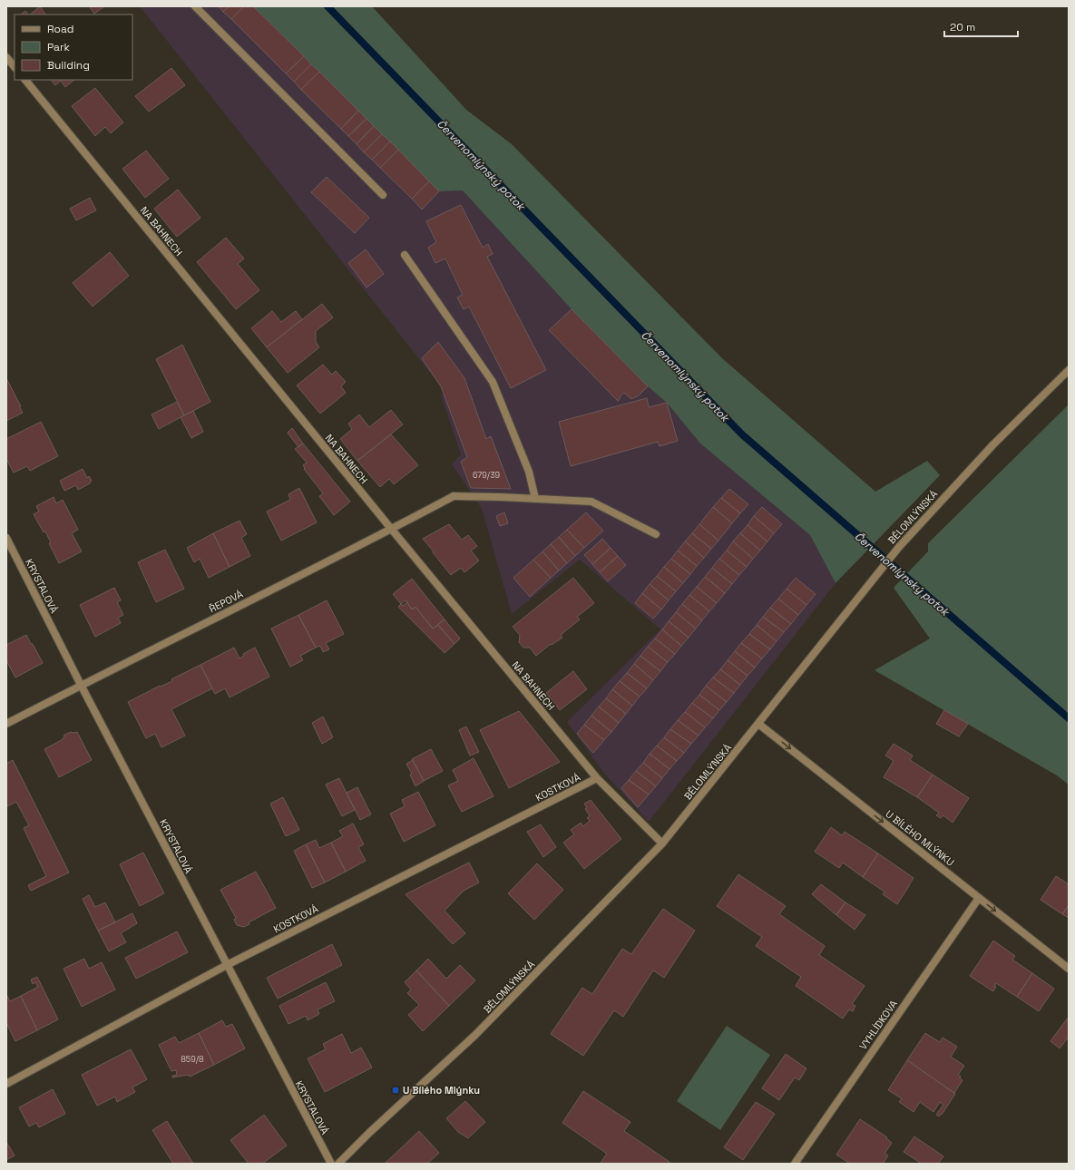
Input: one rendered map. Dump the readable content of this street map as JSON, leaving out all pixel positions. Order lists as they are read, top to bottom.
{
  "streets": {
    "street": [
      "NA BAHNECH",
      "BĚLOMLÝNSKÁ",
      "KRYSTALOVÁ",
      "ŘEPOVÁ",
      "KOSTKOVÁ",
      "U BÍLÉHO MLÝNKU",
      "VYHLÍDKOVA"
    ]
  },
  "crossings": [
    ["NA BAHNECH", "BĚLOMLÝNSKÁ"],
    ["NA BAHNECH", "ŘEPOVÁ"],
    ["NA BAHNECH", "KOSTKOVÁ"],
    ["BĚLOMLÝNSKÁ", "U BÍLÉHO MLÝNKU"],
    ["KRYSTALOVÁ", "ŘEPOVÁ"],
    ["KRYSTALOVÁ", "KOSTKOVÁ"],
    ["U BÍLÉHO MLÝNKU", "VYHLÍDKOVA"]
  ],
  "one_way": ["U BÍLÉHO MLÝNKU"],
  "water": ["Červenomlýnský potok"],
  "places": {
    "transit": ["U Bílého Mlýnku"]
  },
  "house_numbers": ["679/39", "859/8"],
  "legend": ["Road", "Park", "Building"],
  "scale_bar": "20 m"
}
